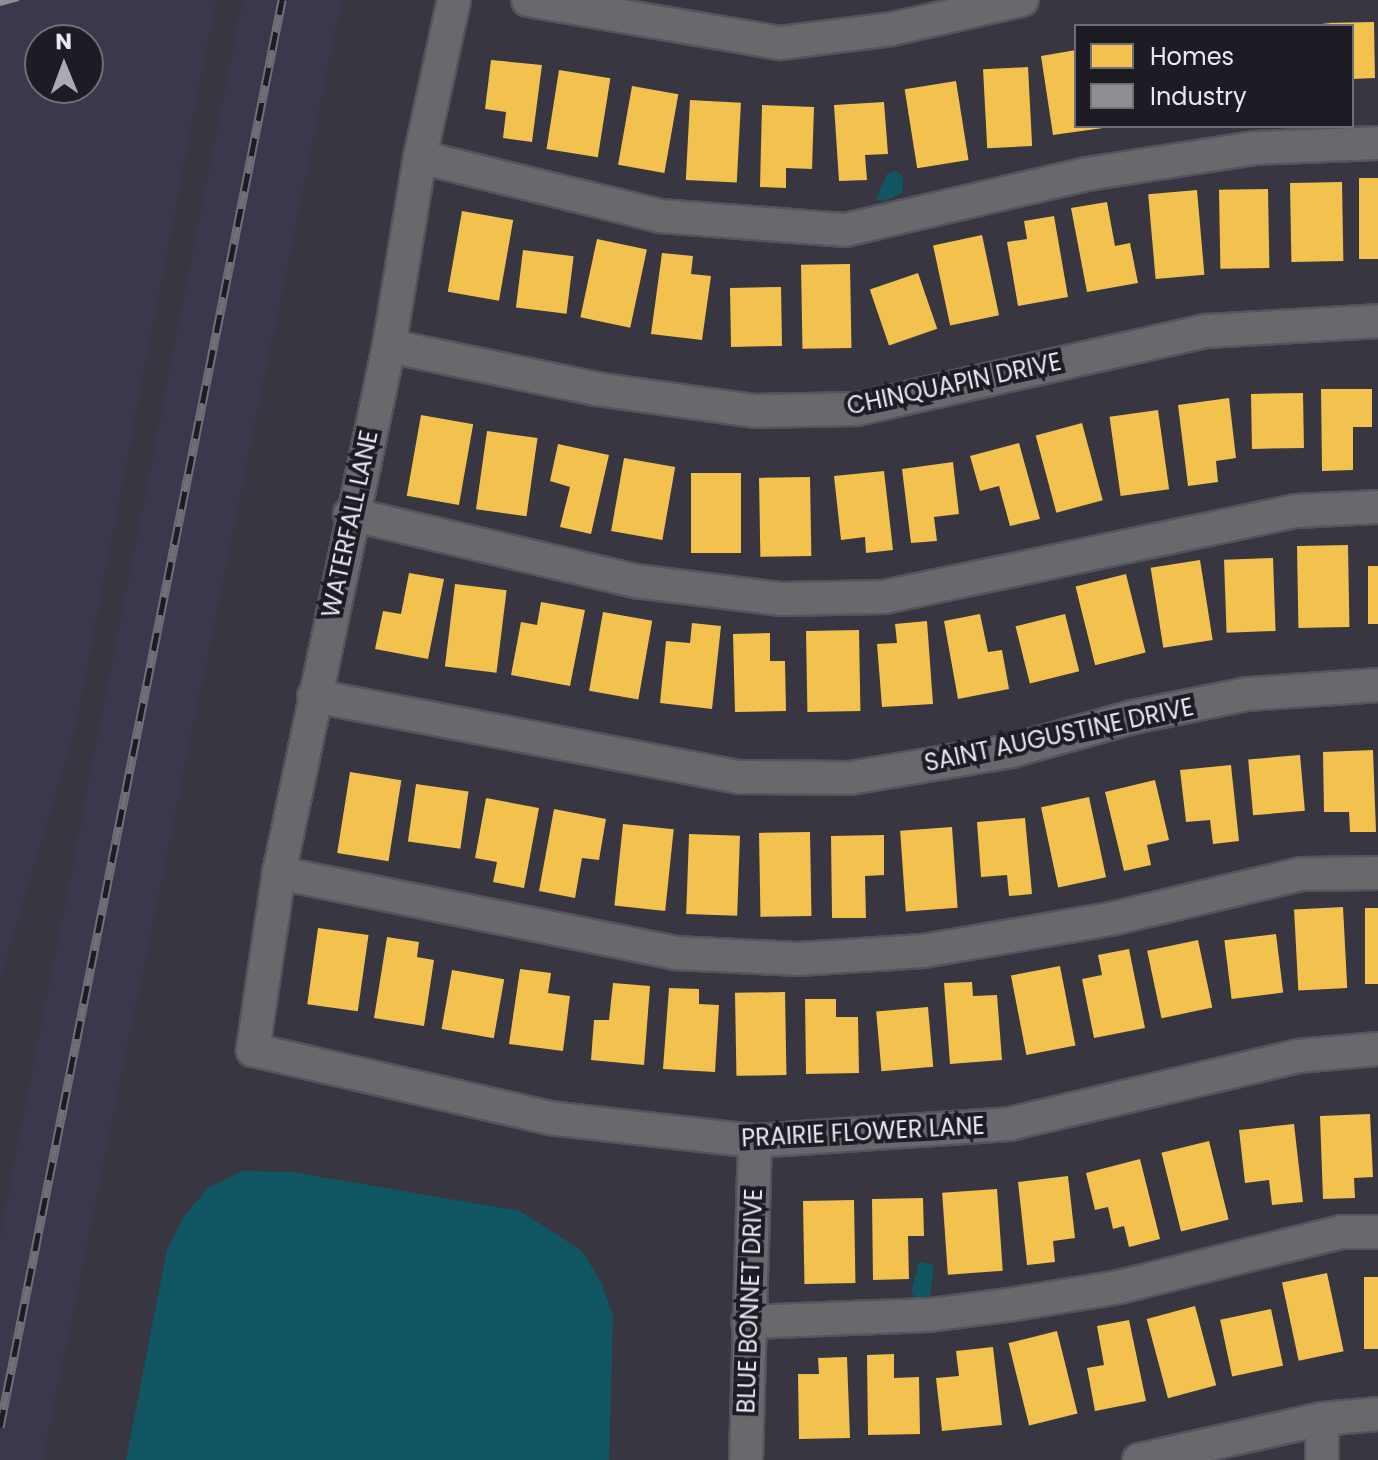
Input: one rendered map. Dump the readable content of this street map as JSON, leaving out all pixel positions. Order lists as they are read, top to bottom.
{
  "streets": {
    "street": [
      "CHINQUAPIN DRIVE",
      "WATERFALL LANE",
      "SAINT AUGUSTINE DRIVE",
      "PRAIRIE FLOWER LANE",
      "BLUE BONNET DRIVE"
    ]
  },
  "crossings": [
    ["CHINQUAPIN DRIVE", "WATERFALL LANE"],
    ["WATERFALL LANE", "SAINT AUGUSTINE DRIVE"],
    ["WATERFALL LANE", "PRAIRIE FLOWER LANE"],
    ["PRAIRIE FLOWER LANE", "BLUE BONNET DRIVE"]
  ],
  "legend": ["Homes", "Industry"],
  "north": "top"
}
